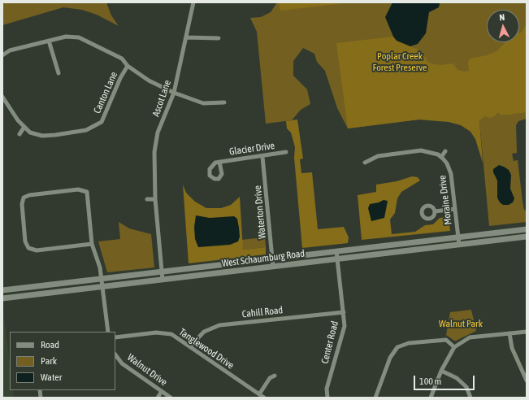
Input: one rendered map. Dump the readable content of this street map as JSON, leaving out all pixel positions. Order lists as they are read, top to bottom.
{
  "streets": {
    "main road": ["West Schaumburg Road"],
    "street": [
      "Canton Lane",
      "Ascot Lane",
      "Glacier Drive",
      "Moraine Drive",
      "Waterton Drive",
      "Cahill Road",
      "Center Road",
      "Tanglewood Drive",
      "Walnut Drive"
    ]
  },
  "crossings": [
    ["Ascot Lane", "West Schaumburg Road"],
    ["Glacier Drive", "Waterton Drive"],
    ["Moraine Drive", "West Schaumburg Road"],
    ["Waterton Drive", "West Schaumburg Road"],
    ["West Schaumburg Road", "Center Road"],
    ["Cahill Road", "Center Road"],
    ["Cahill Road", "Tanglewood Drive"]
  ],
  "parks": ["Poplar Creek Forest Preserve", "Walnut Park"],
  "legend": ["Road", "Park", "Water"],
  "scale_bar": "100 m",
  "north": "top"
}
